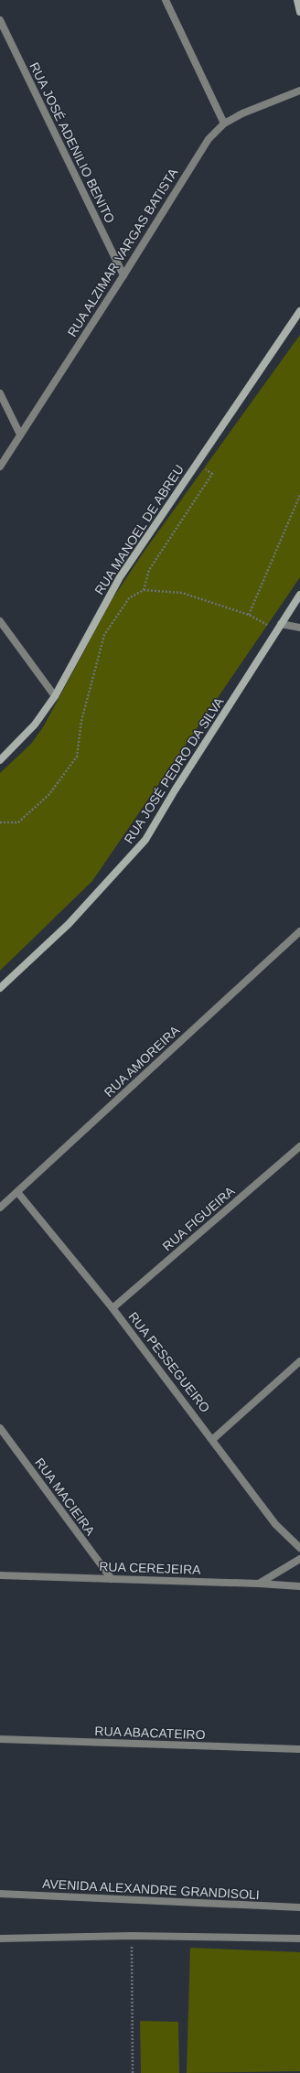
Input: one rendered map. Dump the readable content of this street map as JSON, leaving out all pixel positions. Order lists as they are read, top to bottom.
{
  "streets": {
    "main road": ["RUA MANOEL DE ABREU", "RUA JOSÉ PEDRO DA SILVA"],
    "street": [
      "RUA JOSÉ ADENILIO BENITO",
      "RUA ALZIMAR VARGAS BATISTA",
      "RUA AMOREIRA",
      "RUA FIGUEIRA",
      "RUA PESSEGUEIRO",
      "RUA MACIEIRA",
      "RUA CEREJEIRA",
      "RUA ABACATEIRO",
      "AVENIDA ALEXANDRE GRANDISOLI"
    ]
  },
  "crossings": [
    ["RUA JOSÉ ADENILIO BENITO", "RUA ALZIMAR VARGAS BATISTA"],
    ["RUA AMOREIRA", "RUA PESSEGUEIRO"],
    ["RUA FIGUEIRA", "RUA PESSEGUEIRO"],
    ["RUA MACIEIRA", "RUA CEREJEIRA"]
  ]
}
